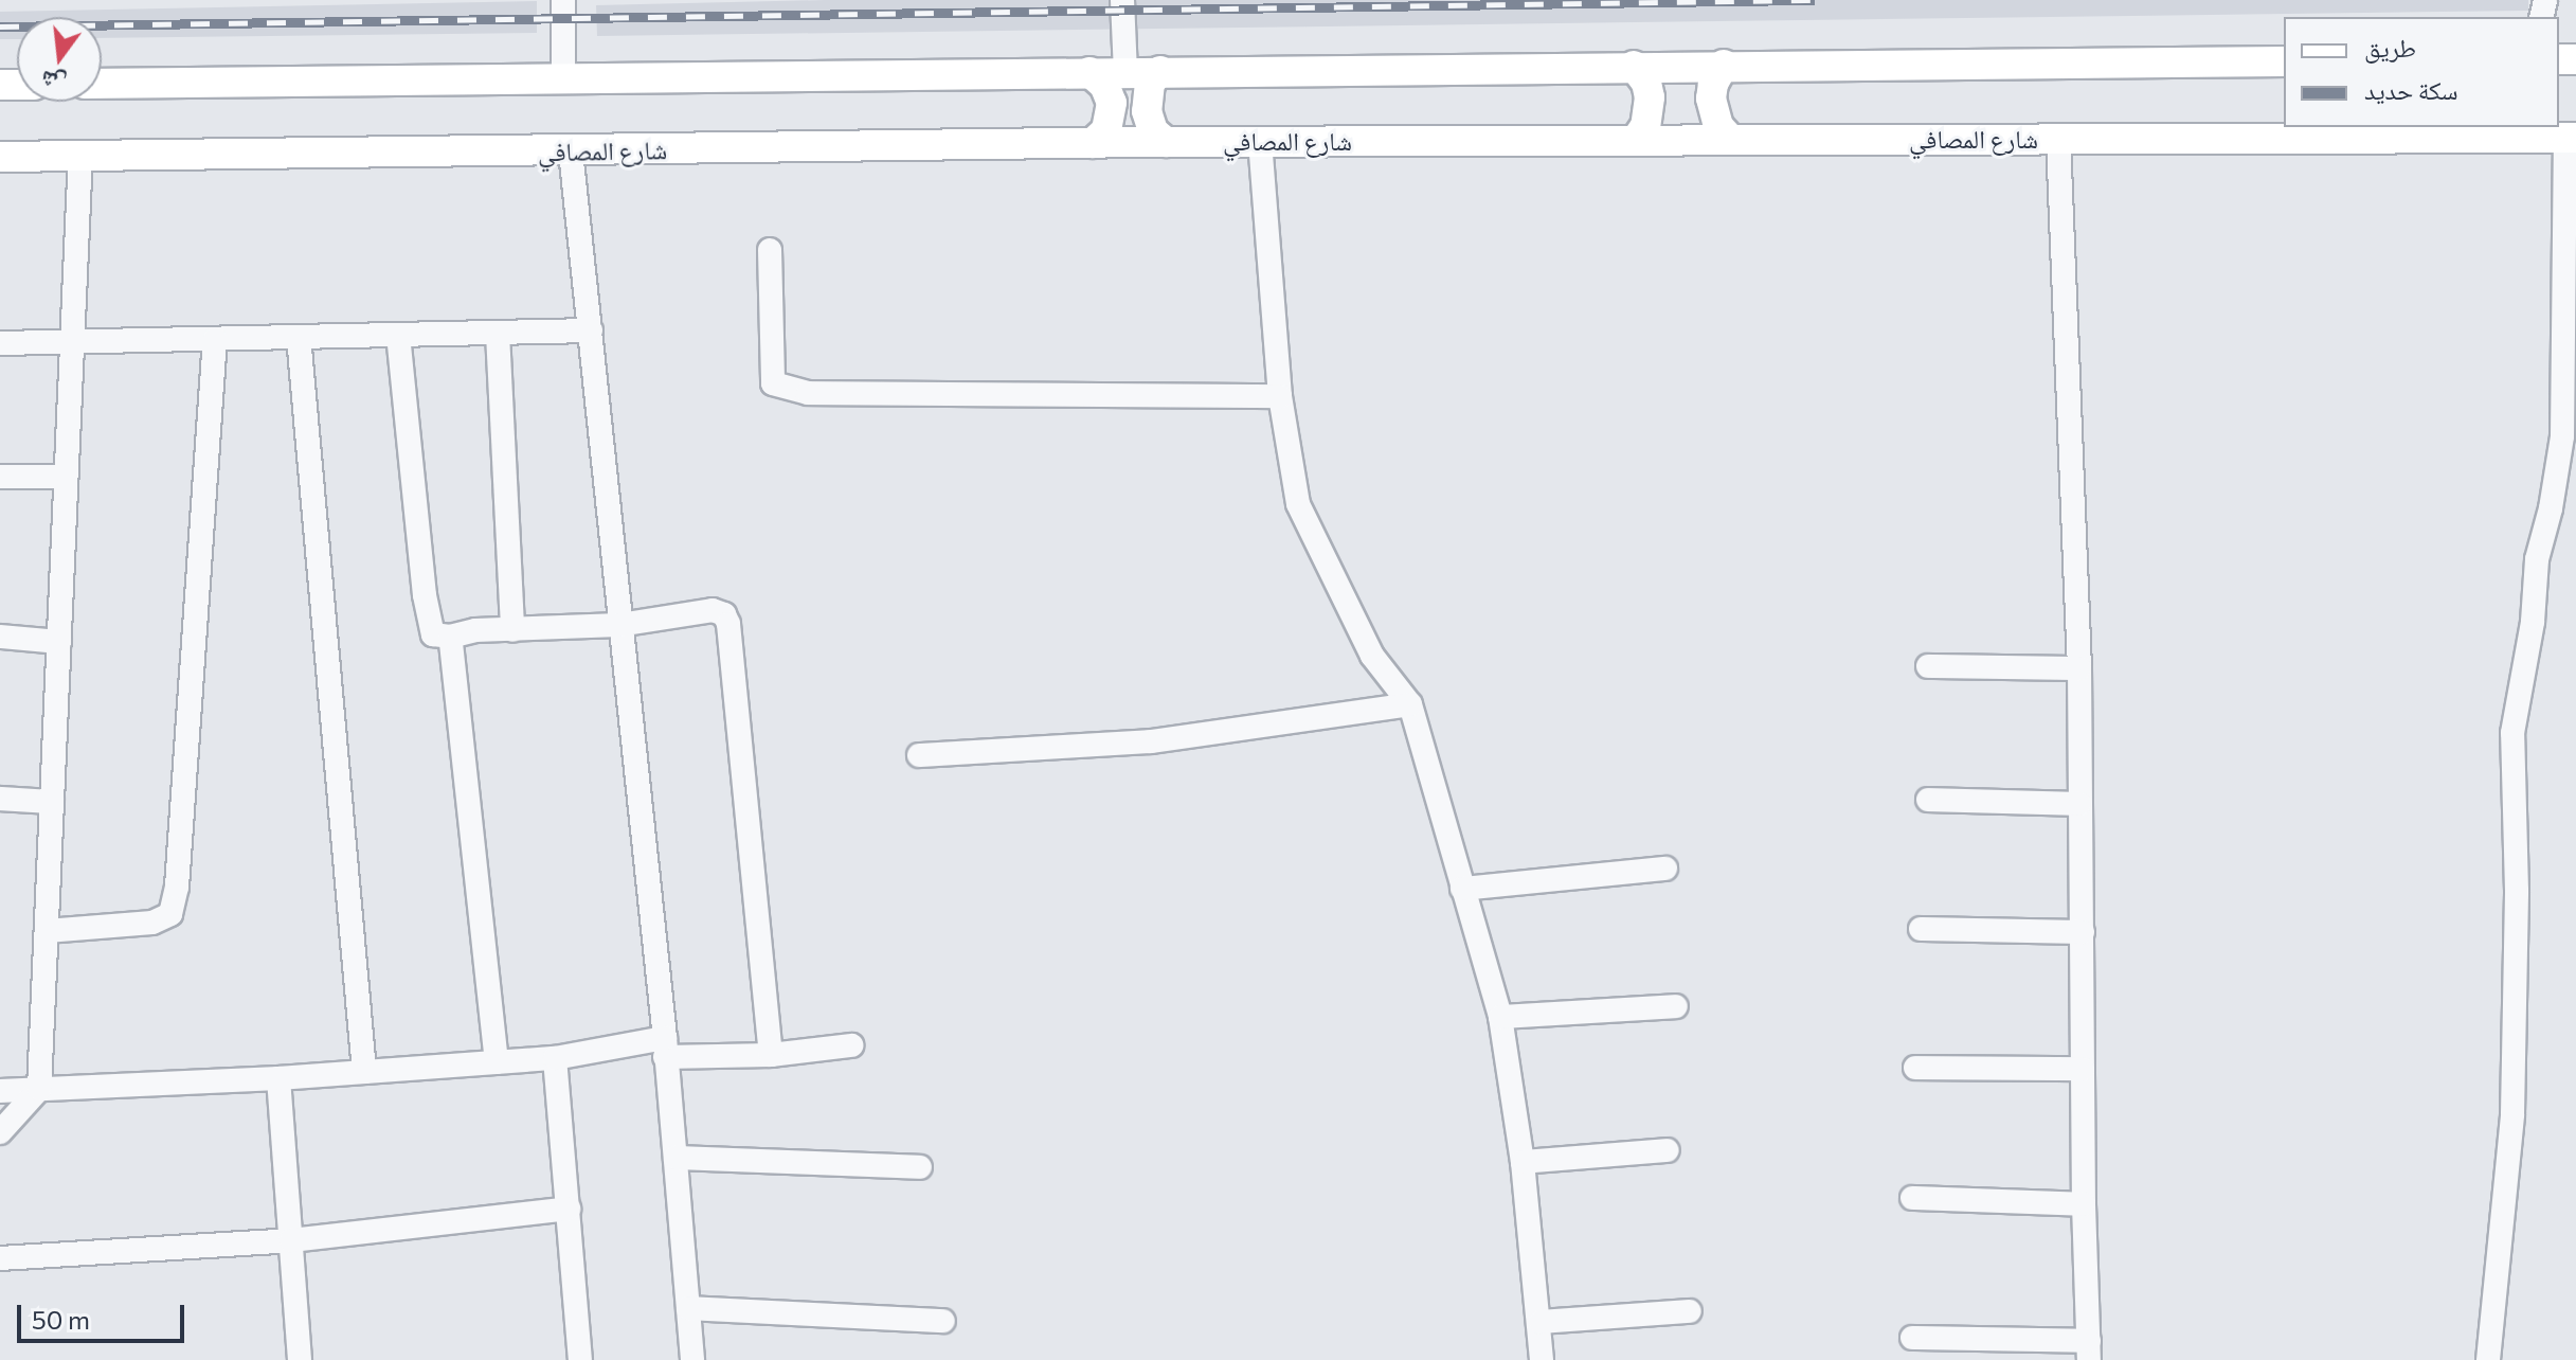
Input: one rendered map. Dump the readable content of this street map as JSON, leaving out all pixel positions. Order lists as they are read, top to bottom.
{
  "streets": {
    "main road": ["شارع المصافي"]
  },
  "legend": ["طريق", "سكة حديد"],
  "scale_bar": "50 m",
  "north": "bottom"
}
